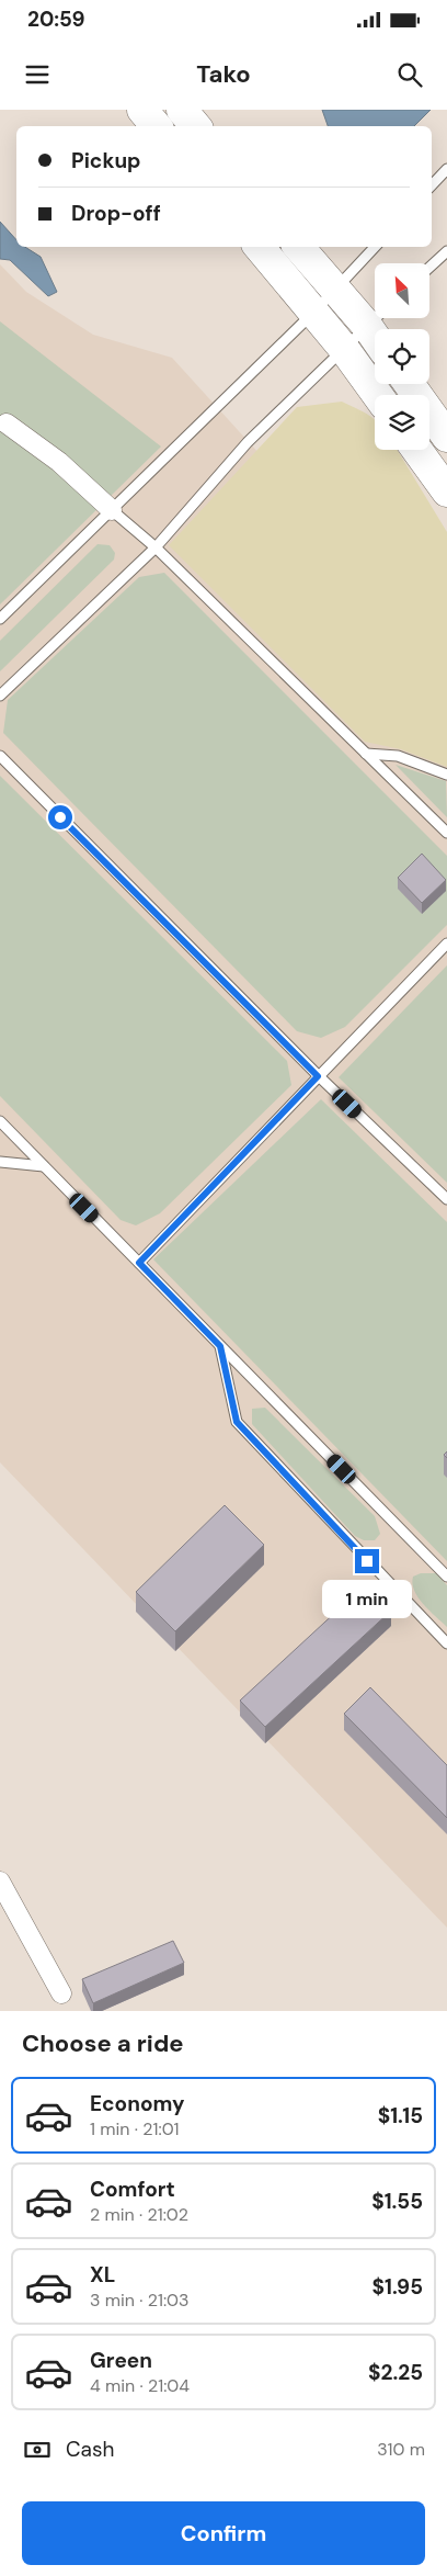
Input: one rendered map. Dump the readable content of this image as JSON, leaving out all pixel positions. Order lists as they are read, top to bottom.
{
  "north": "top left",
  "page": {
    "status": "20:59",
    "header": "Tako",
    "banner": ["Pickup", "Drop-off"],
    "bubble": "1 min",
    "heading": "Choose a ride",
    "list": [
      {
        "name": "Economy",
        "note": "1 min · 21:01",
        "value": "$1.15"
      },
      {
        "name": "Comfort",
        "note": "2 min · 21:02",
        "value": "$1.55"
      },
      {
        "name": "XL",
        "note": "3 min · 21:03",
        "value": "$1.95"
      },
      {
        "name": "Green",
        "note": "4 min · 21:04",
        "value": "$2.25"
      }
    ],
    "pay": ["Cash", "310 m"],
    "buttons": "Confirm"
  }
}
